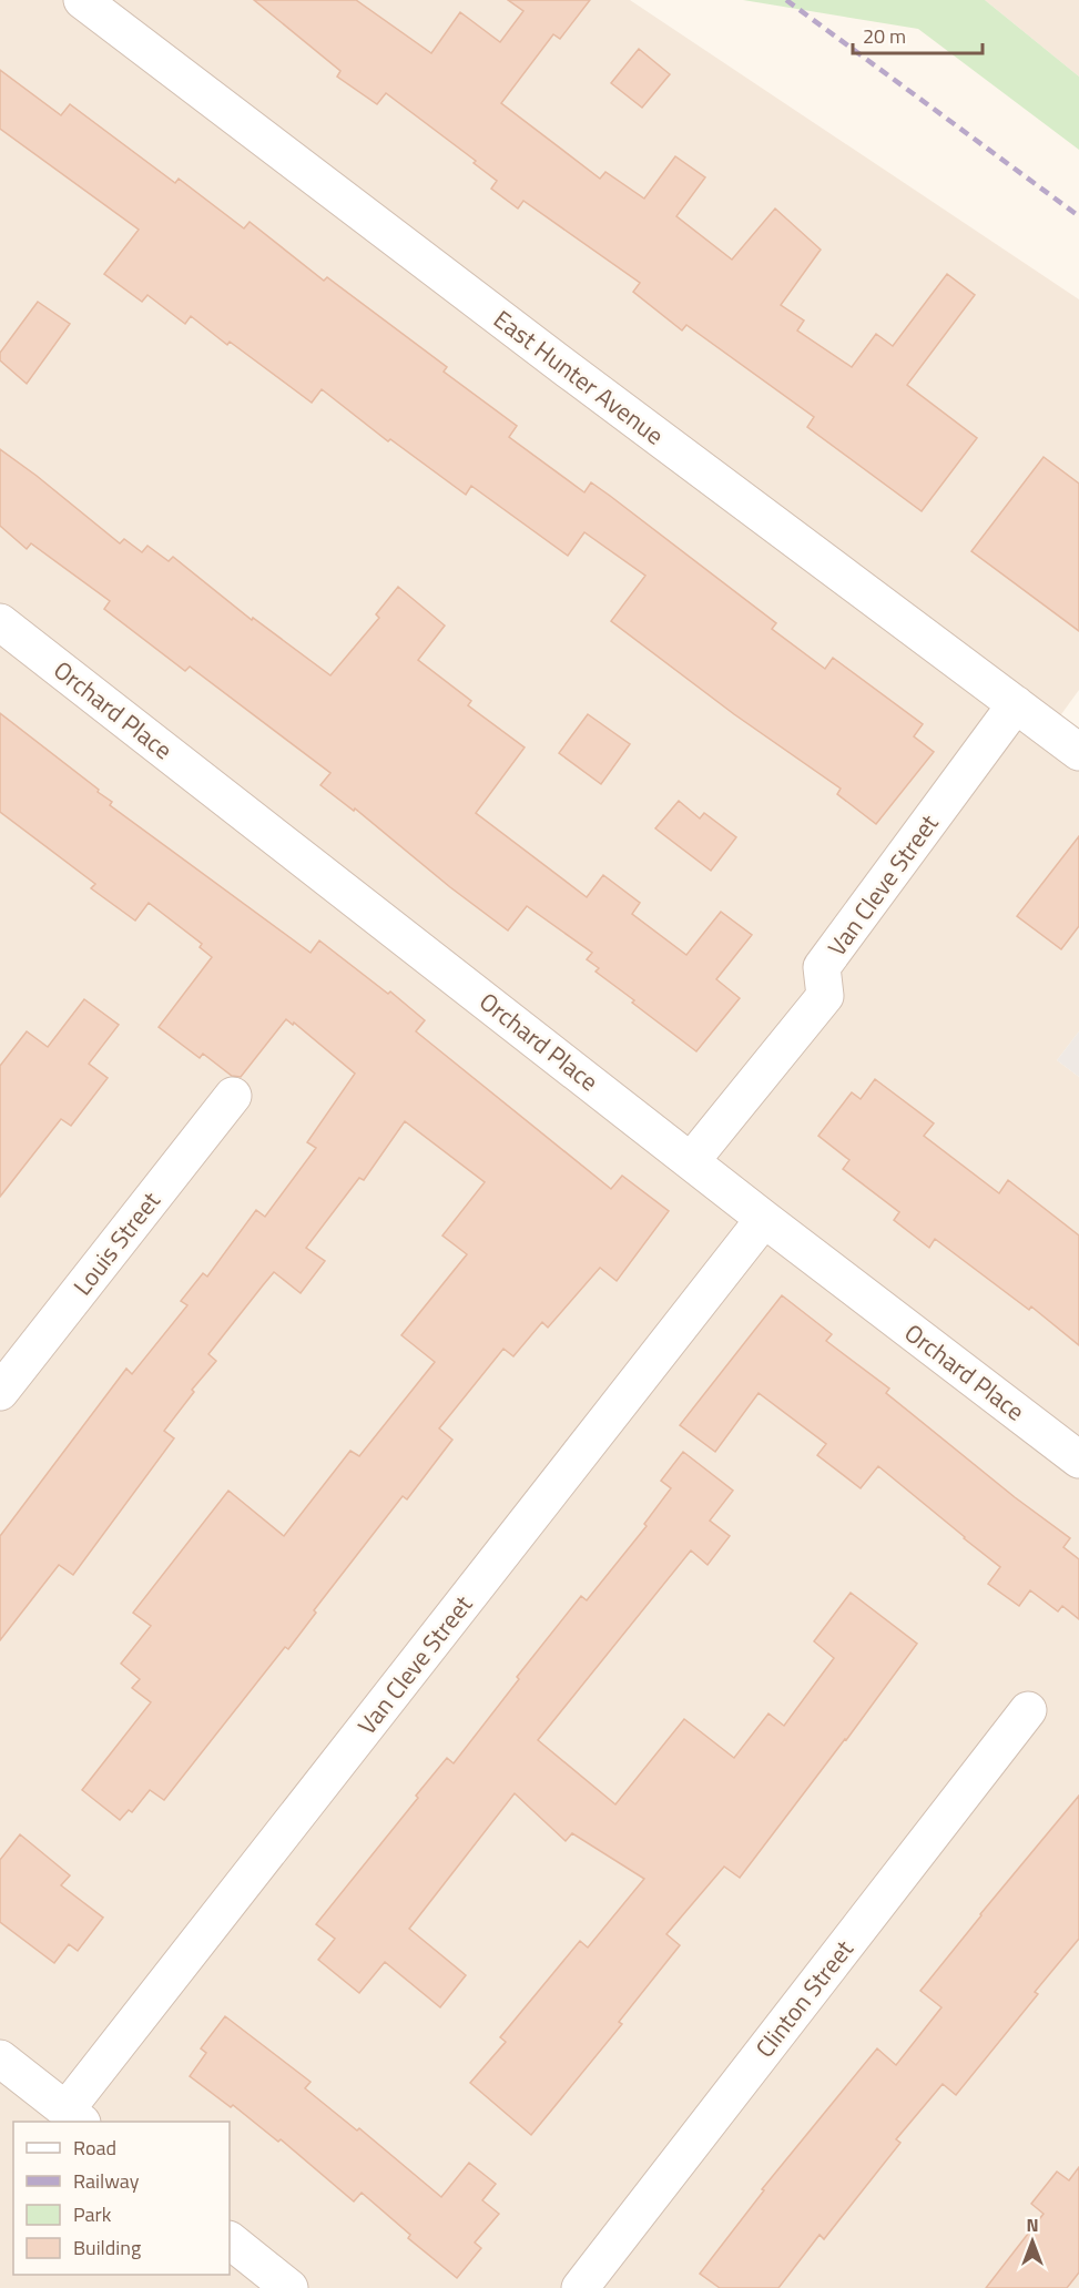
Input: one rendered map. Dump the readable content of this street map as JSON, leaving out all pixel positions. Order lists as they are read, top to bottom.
{
  "streets": {
    "street": [
      "East Hunter Avenue",
      "Orchard Place",
      "Van Cleve Street",
      "Louis Street",
      "Clinton Street"
    ]
  },
  "crossings": [
    ["East Hunter Avenue", "Van Cleve Street"],
    ["Orchard Place", "Van Cleve Street"]
  ],
  "legend": [
    "Road",
    "Railway",
    "Park",
    "Building"
  ],
  "scale_bar": "20 m",
  "north": "top"
}
